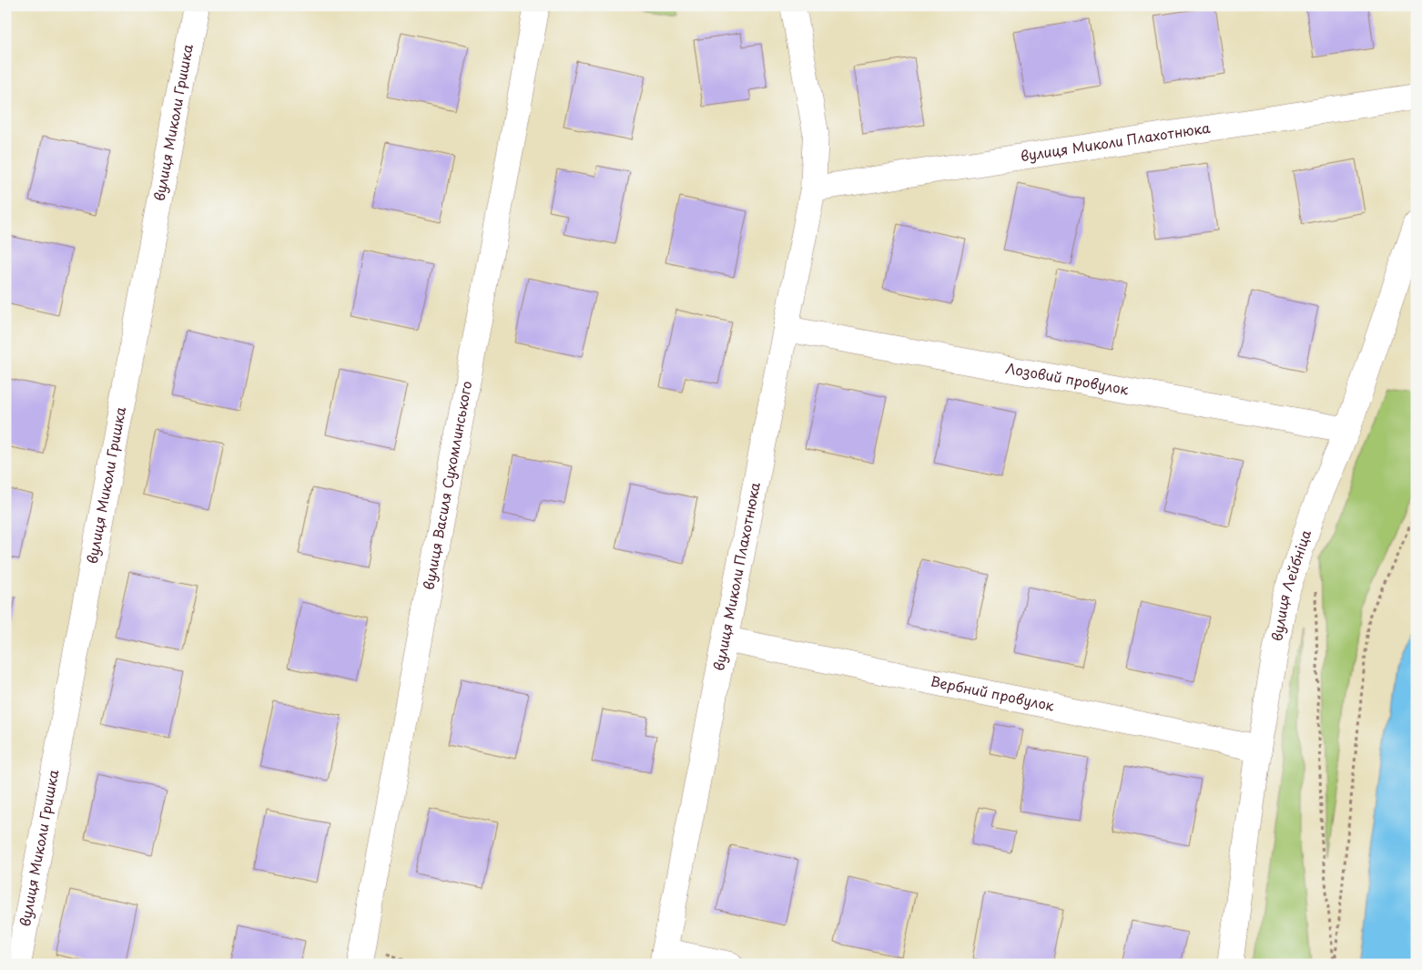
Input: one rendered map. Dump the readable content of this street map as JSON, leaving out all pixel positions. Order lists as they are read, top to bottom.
{
  "streets": {
    "street": [
      "вулиця Миколи Гришка",
      "вулиця Миколи Плахотнюка",
      "Лозовий провулок",
      "вулиця Василя Сухомлинського",
      "вулиця Лейбніца",
      "Вербний провулок"
    ]
  },
  "crossings": [
    ["вулиця Миколи Плахотнюка", "Лозовий провулок"],
    ["вулиця Миколи Плахотнюка", "Вербний провулок"],
    ["Лозовий провулок", "вулиця Лейбніца"],
    ["вулиця Лейбніца", "Вербний провулок"]
  ]
}
